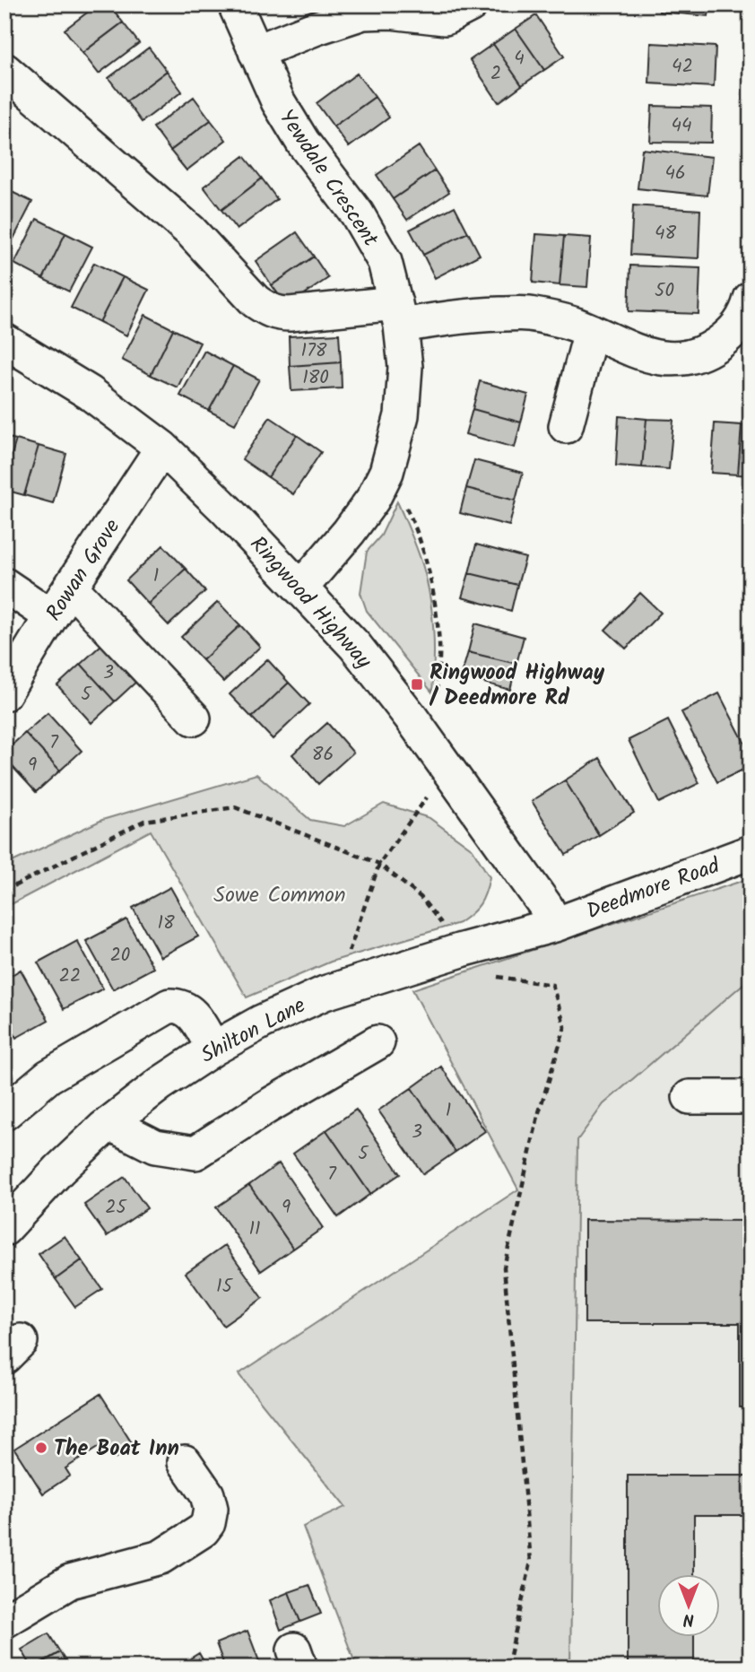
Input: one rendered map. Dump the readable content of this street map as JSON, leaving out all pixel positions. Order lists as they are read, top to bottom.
{
  "streets": {
    "street": [
      "Yewdale Crescent",
      "Rowan Grove",
      "Ringwood Highway",
      "Deedmore Road",
      "Shilton Lane"
    ]
  },
  "crossings": [
    ["Yewdale Crescent", "Ringwood Highway"],
    ["Rowan Grove", "Ringwood Highway"],
    ["Ringwood Highway", "Deedmore Road"],
    ["Ringwood Highway", "Shilton Lane"],
    ["Deedmore Road", "Shilton Lane"]
  ],
  "parks": ["Sowe Common"],
  "places": {
    "transit": ["Ringwood Highway / Deedmore Rd"],
    "other": ["The Boat Inn"]
  },
  "house_numbers": [
    "4",
    "42",
    "2",
    "44",
    "46",
    "48",
    "50",
    "178",
    "180",
    "1",
    "3",
    "5",
    "7",
    "86",
    "9",
    "18",
    "20",
    "22",
    "1",
    "3",
    "5",
    "7",
    "25",
    "9",
    "11",
    "15"
  ],
  "north": "bottom"
}
